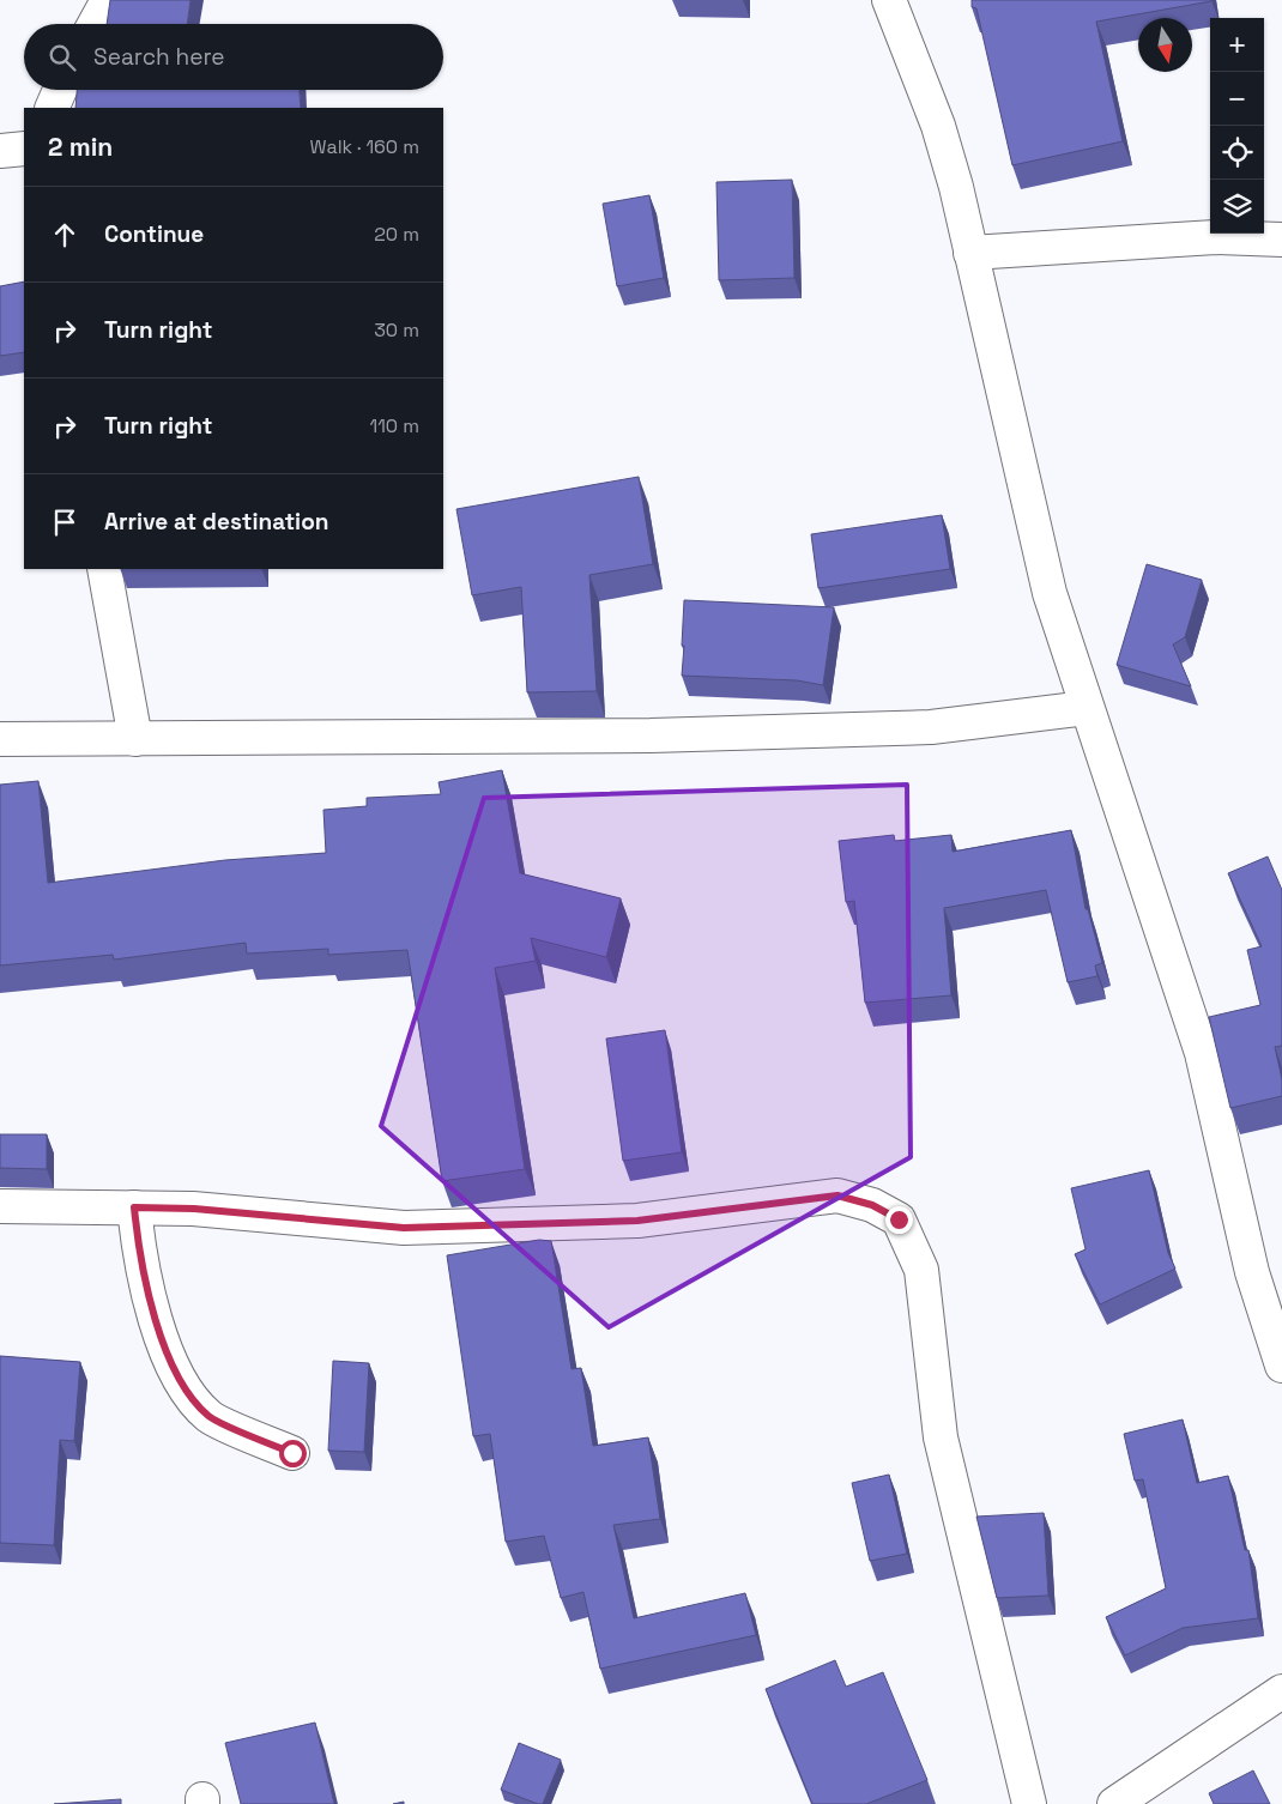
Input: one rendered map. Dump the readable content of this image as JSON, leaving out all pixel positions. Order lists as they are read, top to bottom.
{
  "north": "bottom",
  "page": {
    "map_buttons": ["+", "−"],
    "search": "Search here",
    "heading": ["2 min", "Walk · 160 m"],
    "list": [
      ["Continue", "20 m"],
      ["Turn right", "30 m"],
      ["Turn right", "110 m"],
      "Arrive at destination"
    ]
  }
}
